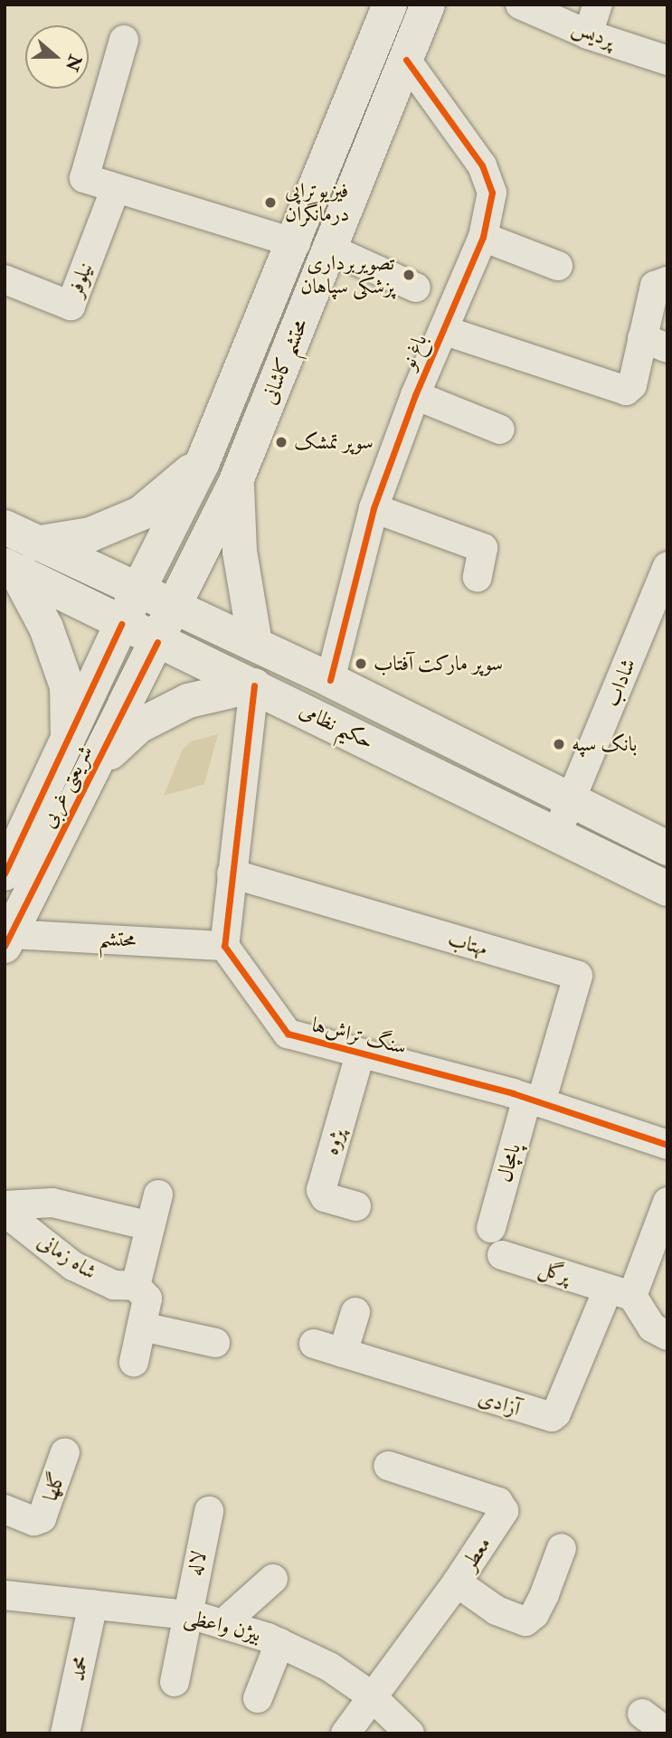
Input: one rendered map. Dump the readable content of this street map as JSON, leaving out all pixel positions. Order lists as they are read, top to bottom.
{
  "streets": {
    "main road": ["محتشم کاشانی", "حکیم نظامی", "شریعتی غربی"],
    "street": [
      "پردیس",
      "نیلوفر",
      "باغ نو",
      "شاداب",
      "محتشم",
      "مهتاب",
      "سنگ تراش‌ها",
      "پژوه",
      "پامچال",
      "شاه زمانی",
      "پرگل",
      "آزادی",
      "گلها",
      "معطر",
      "لاله",
      "بیژن واعظی",
      "محمد"
    ]
  },
  "crossings": [
    ["باغ نو", "محتشم کاشانی"],
    ["باغ نو", "حکیم نظامی"],
    ["محتشم کاشانی", "حکیم نظامی"],
    ["محتشم کاشانی", "شریعتی غربی"],
    ["شاداب", "حکیم نظامی"],
    ["حکیم نظامی", "شریعتی غربی"],
    ["شریعتی غربی", "محتشم"],
    ["محتشم", "سنگ تراش‌ها"],
    ["مهتاب", "سنگ تراش‌ها"],
    ["مهتاب", "پامچال"],
    ["سنگ تراش‌ها", "پژوه"],
    ["سنگ تراش‌ها", "پامچال"],
    ["پرگل", "آزادی"],
    ["معطر", "بیژن واعظی"],
    ["لاله", "بیژن واعظی"],
    ["بیژن واعظی", "محمد"]
  ],
  "places": [
    "فیزیوتراپی درمانگران",
    "تصویربرداری پزشکی سپاهان",
    "سوپر تمشک",
    "سوپر مارکت آفتاب",
    "بانک سپه"
  ],
  "north": "right"
}
